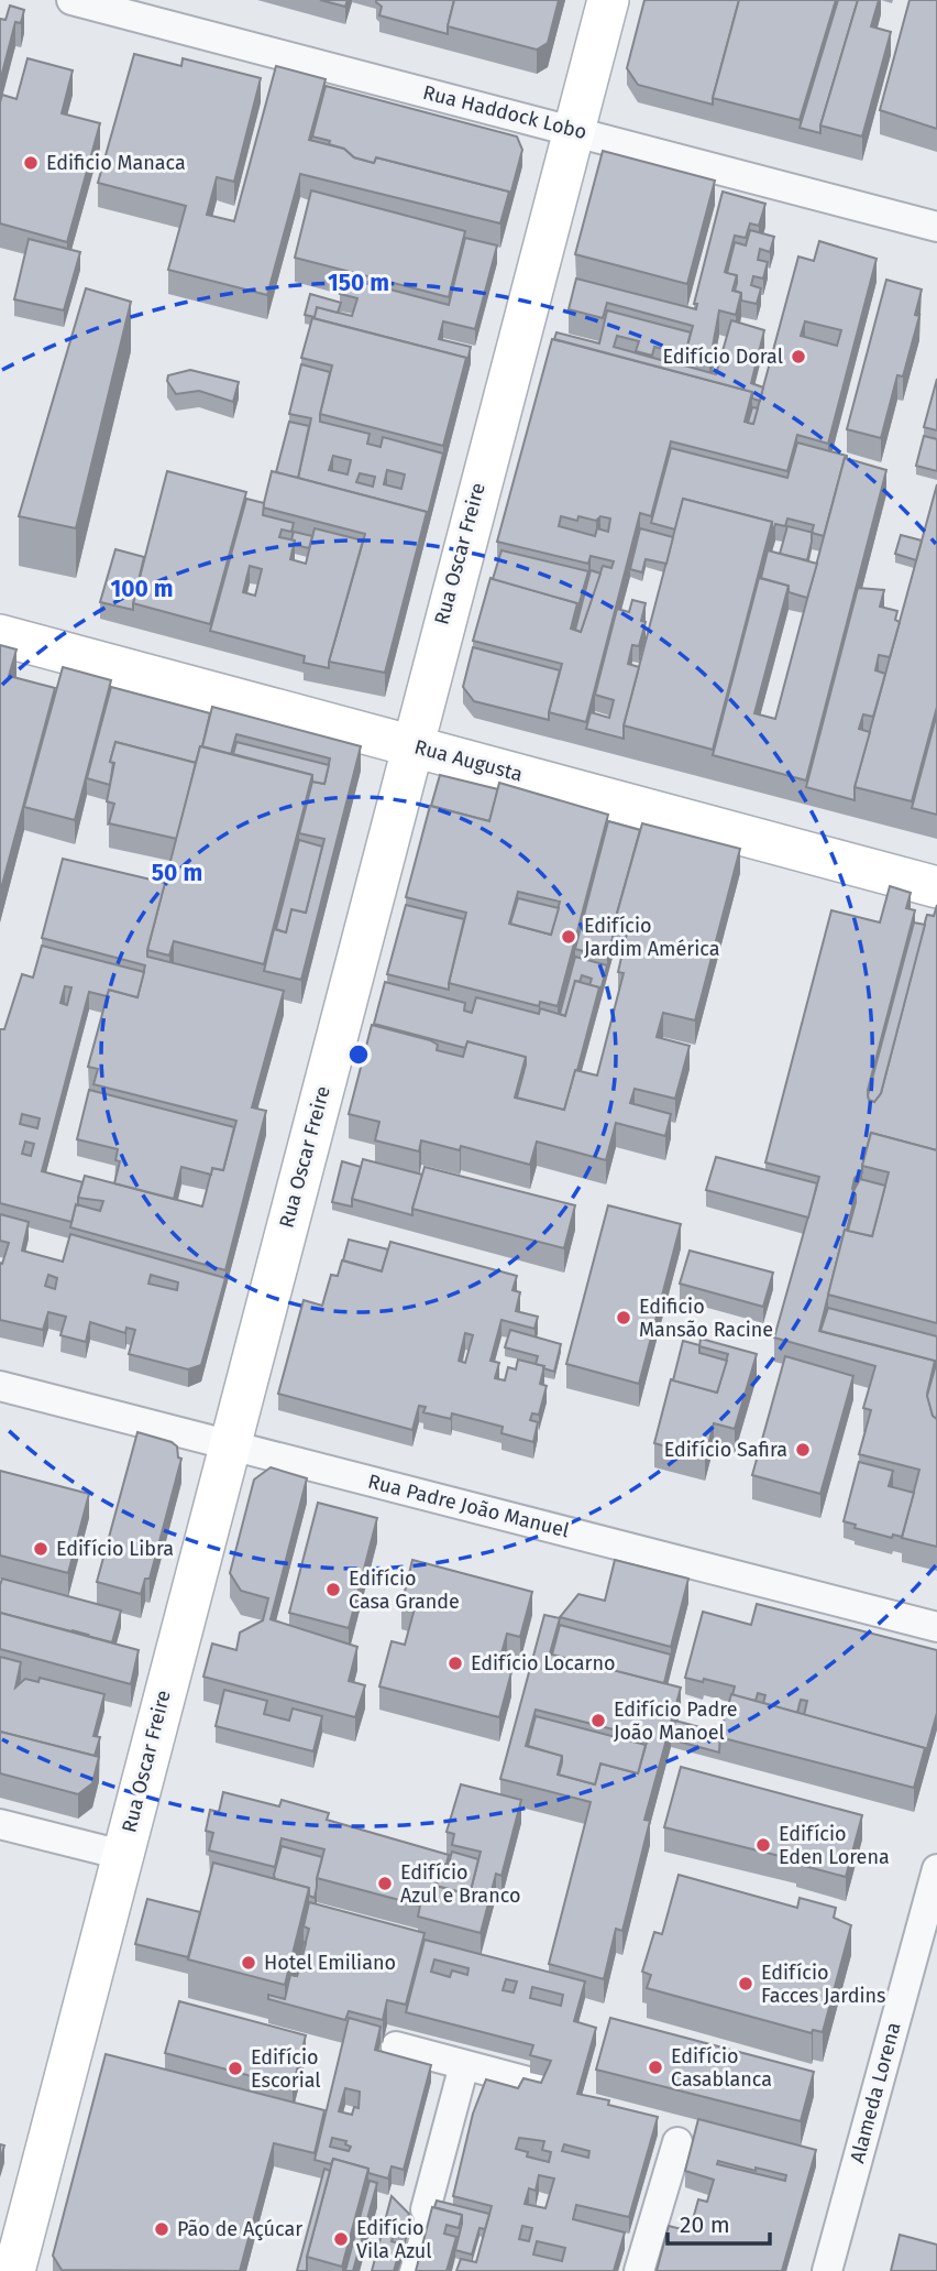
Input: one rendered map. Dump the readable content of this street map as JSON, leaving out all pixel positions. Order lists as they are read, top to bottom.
{
  "streets": {
    "street": [
      "Rua Haddock Lobo",
      "Rua Oscar Freire",
      "Rua Augusta",
      "Rua Padre João Manuel",
      "Alameda Lorena"
    ]
  },
  "crossings": [
    ["Rua Haddock Lobo", "Rua Oscar Freire"],
    ["Rua Oscar Freire", "Rua Augusta"],
    ["Rua Oscar Freire", "Rua Padre João Manuel"]
  ],
  "places": [
    "Edificio Manaca",
    "Edifício Doral",
    "Edifício Jardim América",
    "Edificio Mansão Racine",
    "Edifício Safira",
    "Edifício Libra",
    "Edifício Casa Grande",
    "Edifício Locarno",
    "Edifício Padre João Manoel",
    "Edifício Eden Lorena",
    "Edifício Azul e Branco",
    "Hotel Emiliano",
    "Edifício Facces Jardins",
    "Edifício Casablanca",
    "Edifício Escorial",
    "Pão de Açúcar",
    "Edifício Vila Azul"
  ],
  "scale_bar": "20 m",
  "rings": ["150 m", "100 m", "50 m"]
}
